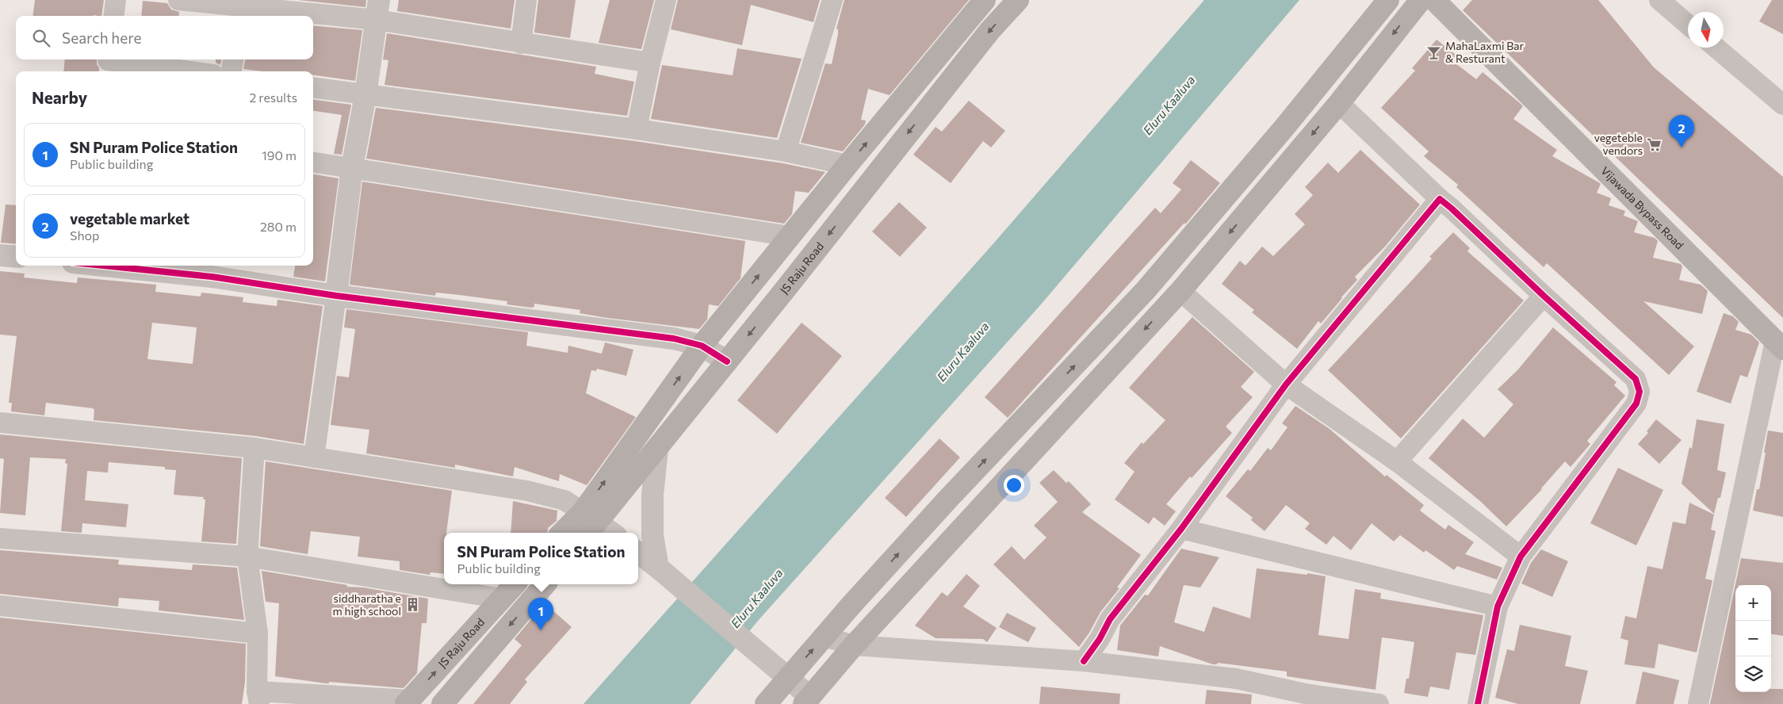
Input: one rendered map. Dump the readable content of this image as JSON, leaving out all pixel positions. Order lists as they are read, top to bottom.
{
  "streets": {
    "main road": ["Vijawada Bypass Road", "JS Raju Road"]
  },
  "water": ["Eluru Kaaluva"],
  "places": {
    "bar": ["MahaLaxmi Bar & Resturant"],
    "supermarket": ["vegeteble vendors"],
    "building": ["siddharatha e m high school"]
  },
  "north": "bottom",
  "page": {
    "search": "Search here",
    "heading": ["Nearby", "2 results"],
    "pins": ["2", "1"],
    "list": [
      {
        "mark": "1",
        "name": "SN Puram Police Station",
        "note": "Public building",
        "value": "190 m"
      },
      {
        "mark": "2",
        "name": "vegetable market",
        "note": "Shop",
        "value": "280 m"
      }
    ],
    "popup": ["SN Puram Police Station", "Public building"],
    "map_buttons": ["+", "−"]
  }
}
